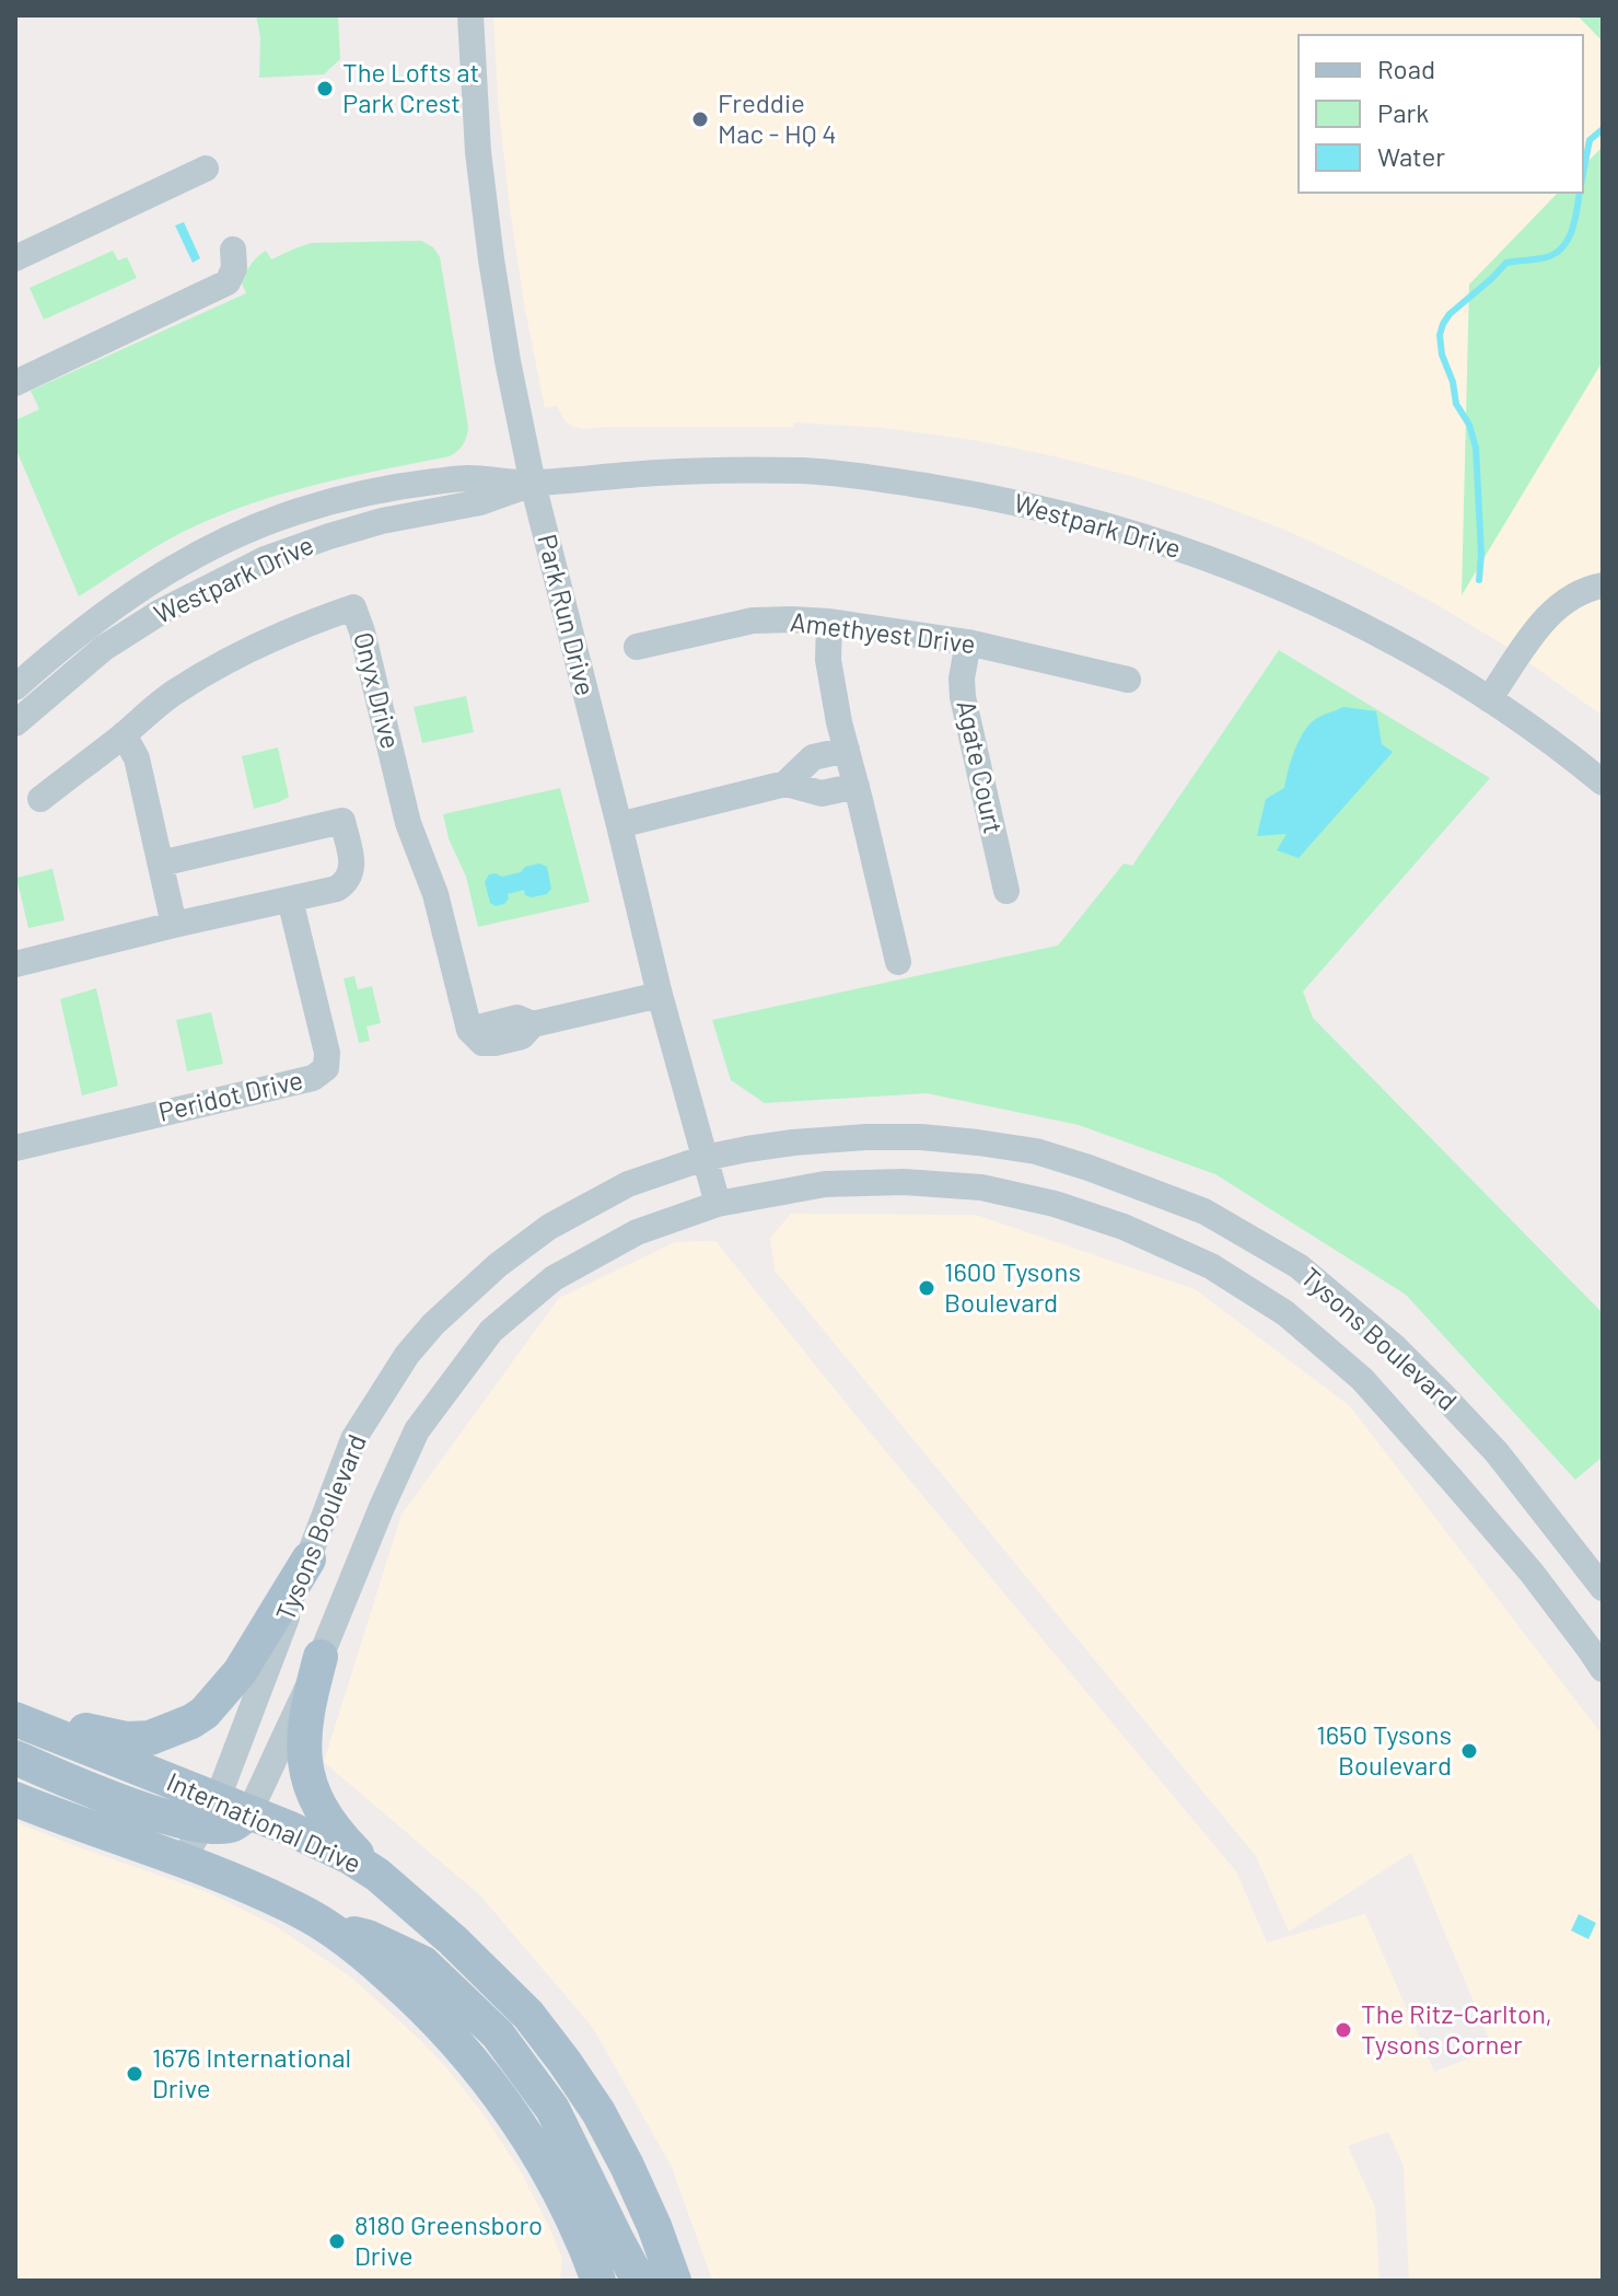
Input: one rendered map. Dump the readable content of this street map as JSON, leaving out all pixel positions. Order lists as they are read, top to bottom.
{
  "streets": {
    "main road": ["International Drive"],
    "street": [
      "Westpark Drive",
      "Park Run Drive",
      "Amethyest Drive",
      "Onyx Drive",
      "Agate Court",
      "Peridot Drive",
      "Tysons Boulevard"
    ]
  },
  "crossings": [
    ["Westpark Drive", "Park Run Drive"],
    ["Park Run Drive", "Onyx Drive"],
    ["Park Run Drive", "Tysons Boulevard"],
    ["Amethyest Drive", "Agate Court"],
    ["Tysons Boulevard", "International Drive"]
  ],
  "places": [
    "The Lofts at Park Crest",
    "Freddie Mac - HQ 4",
    "1600 Tysons Boulevard",
    "1650 Tysons Boulevard",
    "The Ritz-Carlton, Tysons Corner",
    "1676 International Drive",
    "8180 Greensboro Drive"
  ],
  "legend": ["Road", "Park", "Water"]
}
